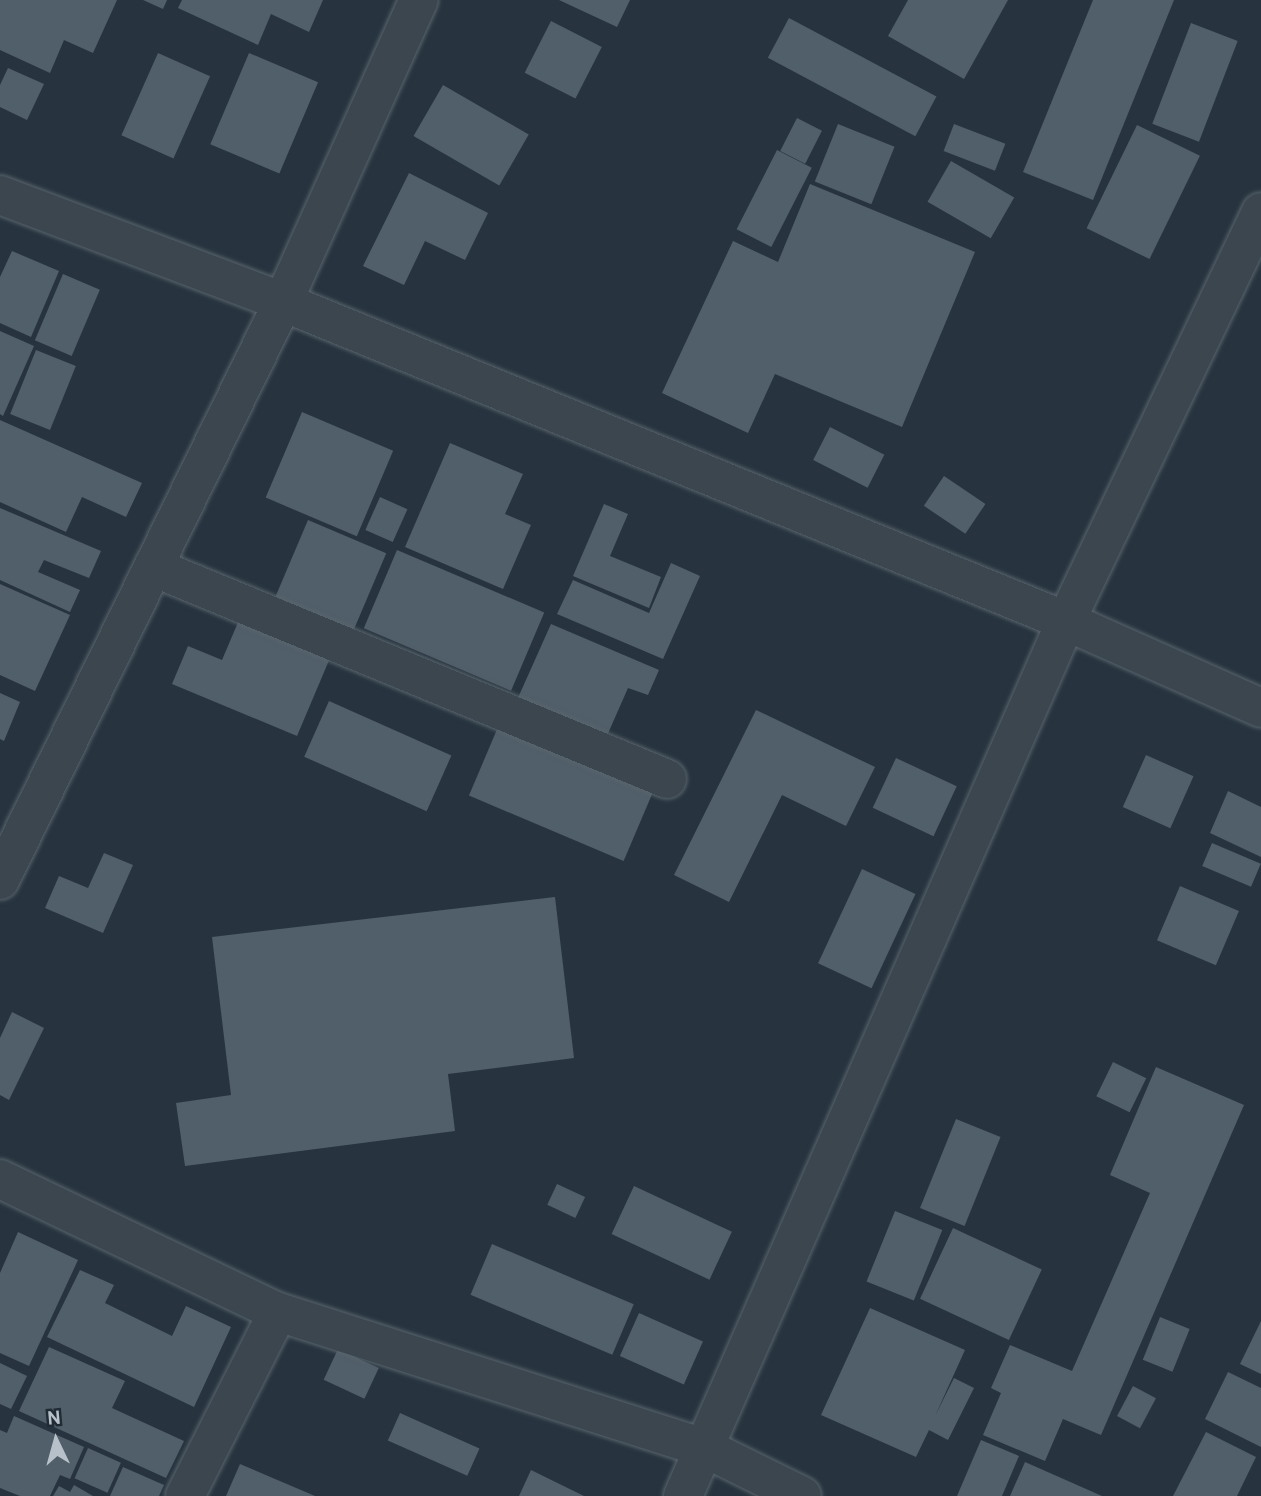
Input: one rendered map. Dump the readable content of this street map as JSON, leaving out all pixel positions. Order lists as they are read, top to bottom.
{
  "north": "top"
}
